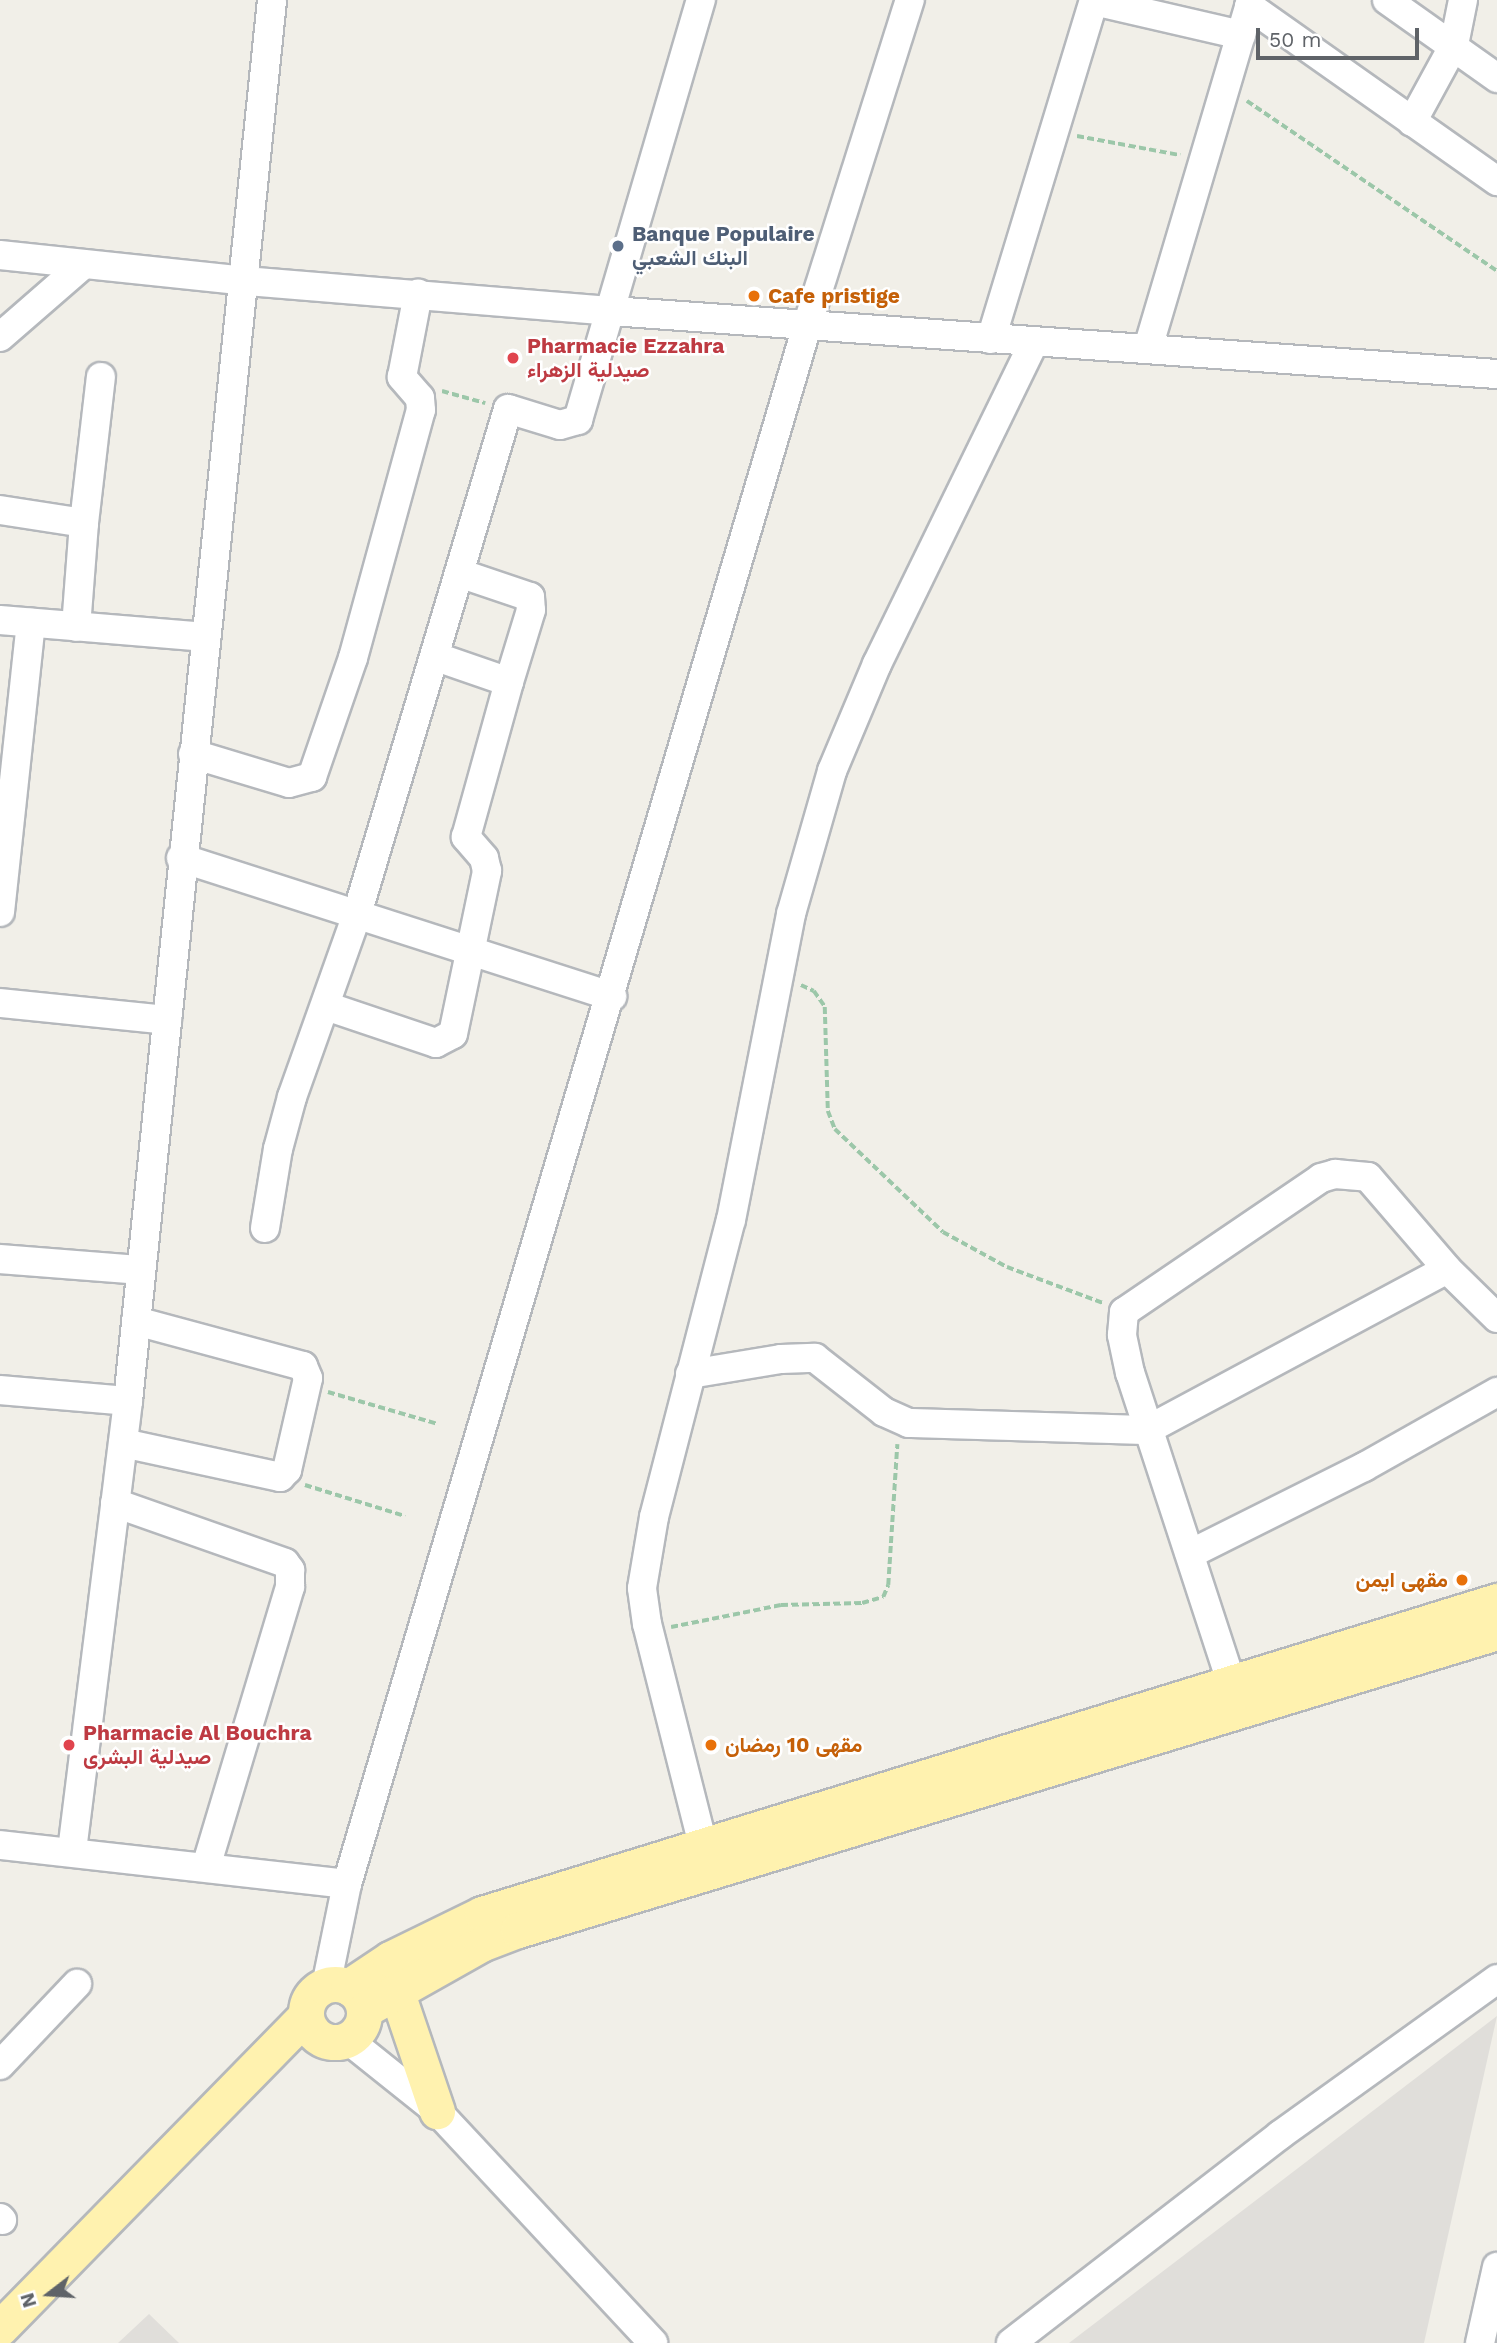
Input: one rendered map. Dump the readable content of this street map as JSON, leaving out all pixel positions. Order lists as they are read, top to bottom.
{
  "places": [
    "Banque Populaire البنك الشعبي",
    "Cafe pristige",
    "Pharmacie Ezzahra صيدلية الزهراء",
    "مقهى ايمن",
    "Pharmacie Al Bouchra صيدلية البشرى",
    "مقهى 10 رمضان"
  ],
  "scale_bar": "50 m",
  "north": "left"
}
